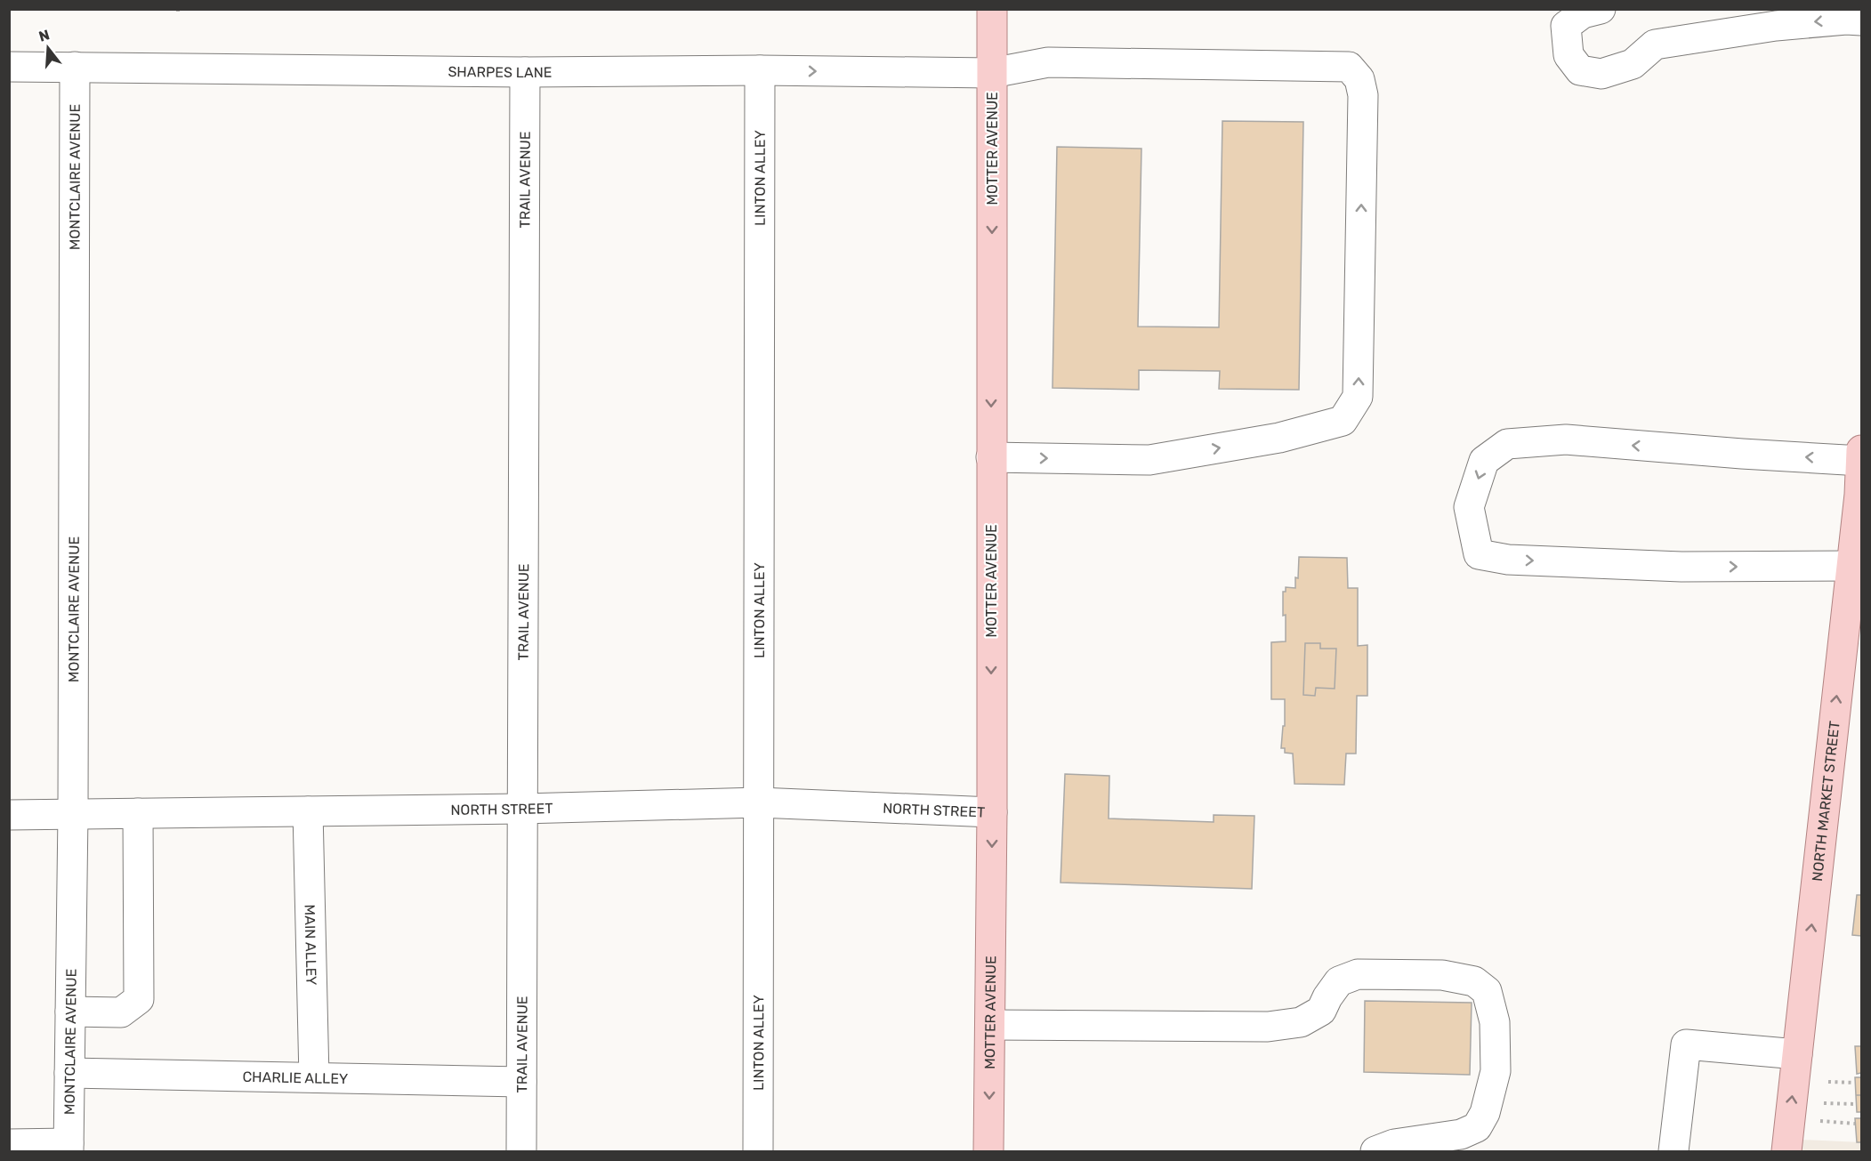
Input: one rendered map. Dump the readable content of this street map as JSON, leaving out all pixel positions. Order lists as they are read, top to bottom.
{
  "streets": {
    "main road": ["MOTTER AVENUE", "NORTH MARKET STREET"],
    "street": [
      "SHARPES LANE",
      "MONTCLAIRE AVENUE",
      "LINTON ALLEY",
      "TRAIL AVENUE",
      "NORTH STREET",
      "MAIN ALLEY",
      "CHARLIE ALLEY"
    ]
  },
  "crossings": [
    ["SHARPES LANE", "MOTTER AVENUE"],
    ["SHARPES LANE", "MONTCLAIRE AVENUE"],
    ["SHARPES LANE", "LINTON ALLEY"],
    ["SHARPES LANE", "TRAIL AVENUE"],
    ["MOTTER AVENUE", "NORTH STREET"],
    ["MONTCLAIRE AVENUE", "NORTH STREET"],
    ["MONTCLAIRE AVENUE", "CHARLIE ALLEY"],
    ["LINTON ALLEY", "NORTH STREET"],
    ["TRAIL AVENUE", "NORTH STREET"],
    ["TRAIL AVENUE", "CHARLIE ALLEY"],
    ["NORTH STREET", "MAIN ALLEY"],
    ["MAIN ALLEY", "CHARLIE ALLEY"]
  ],
  "one_way": ["MOTTER AVENUE", "NORTH MARKET STREET"],
  "north": "top"
}
